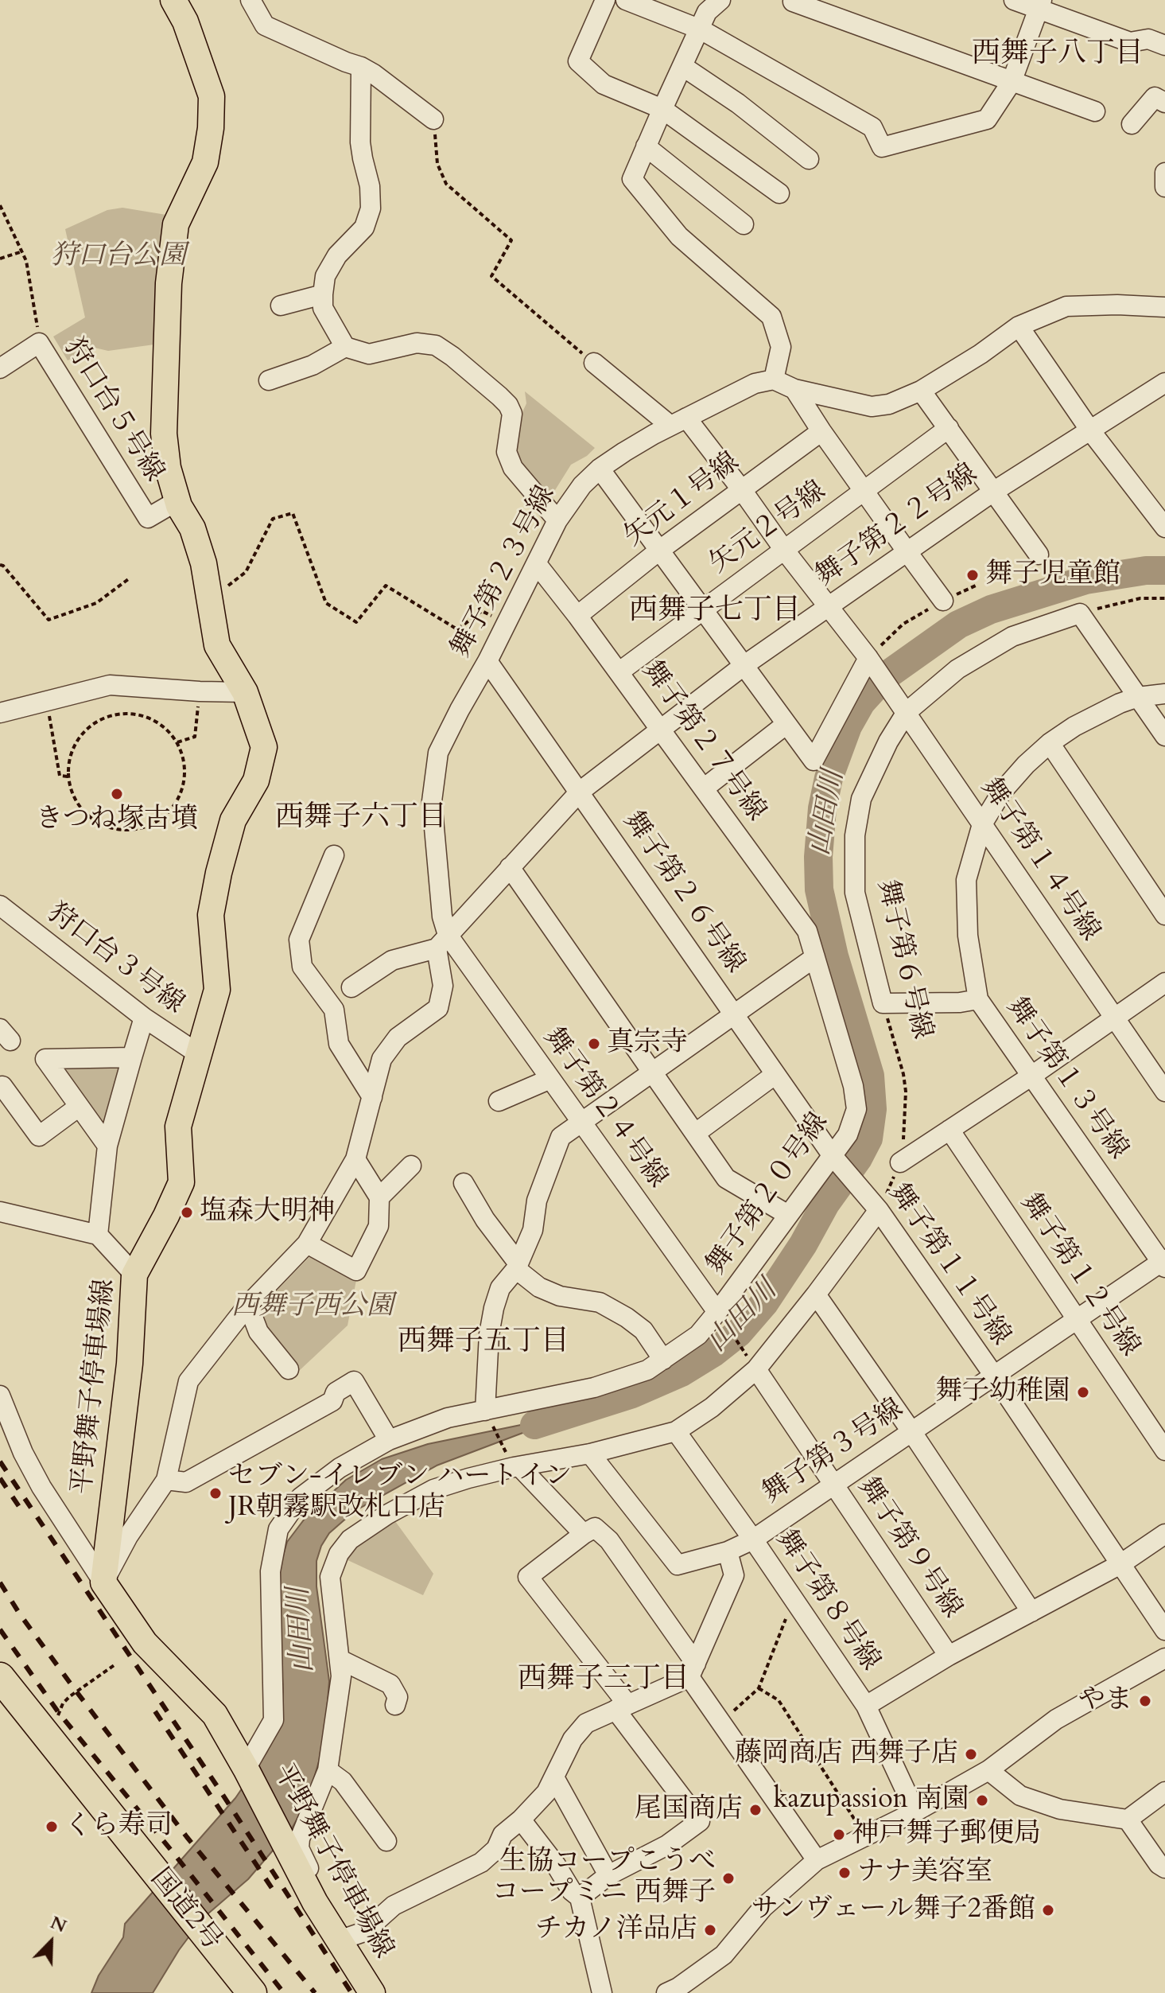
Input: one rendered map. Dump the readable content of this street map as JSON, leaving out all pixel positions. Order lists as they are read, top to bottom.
{
  "streets": {
    "highway": ["国道2号"],
    "main road": ["平野舞子停車場線"],
    "street": [
      "狩口台５号線",
      "矢元１号線",
      "舞子第２２号線",
      "矢元２号線",
      "舞子第２３号線",
      "舞子第２７号線",
      "舞子第１４号線",
      "舞子第２６号線",
      "狩口台３号線",
      "舞子第６号線",
      "舞子第１３号線",
      "舞子第２４号線",
      "舞子第２０号線",
      "舞子第１１号線",
      "舞子第１２号線",
      "舞子第３号線",
      "舞子第９号線",
      "舞子第８号線"
    ]
  },
  "crossings": [
    ["狩口台５号線", "平野舞子停車場線"],
    ["矢元１号線", "舞子第２７号線"],
    ["矢元１号線", "舞子第１４号線"],
    ["舞子第２２号線", "舞子第２３号線"],
    ["舞子第２２号線", "舞子第２７号線"],
    ["舞子第２２号線", "舞子第１４号線"],
    ["舞子第２２号線", "舞子第２６号線"],
    ["舞子第２２号線", "舞子第２４号線"],
    ["矢元２号線", "舞子第２７号線"],
    ["矢元２号線", "舞子第１４号線"],
    ["舞子第２３号線", "舞子第２７号線"],
    ["舞子第２３号線", "舞子第１４号線"],
    ["舞子第２３号線", "舞子第２６号線"],
    ["舞子第２３号線", "舞子第２４号線"],
    ["舞子第２７号線", "舞子第２０号線"],
    ["舞子第１４号線", "舞子第６号線"],
    ["舞子第２６号線", "舞子第２０号線"],
    ["舞子第２６号線", "舞子第１１号線"],
    ["狩口台３号線", "平野舞子停車場線"],
    ["舞子第６号線", "舞子第１３号線"],
    ["舞子第６号線", "舞子第１１号線"],
    ["舞子第１３号線", "舞子第３号線"],
    ["舞子第２４号線", "舞子第２０号線"],
    ["舞子第２０号線", "舞子第１１号線"],
    ["舞子第２０号線", "平野舞子停車場線"],
    ["舞子第１１号線", "舞子第３号線"],
    ["舞子第１２号線", "舞子第３号線"],
    ["舞子第３号線", "舞子第９号線"],
    ["舞子第３号線", "舞子第８号線"]
  ],
  "districts": [
    "西舞子八丁目",
    "西舞子七丁目",
    "西舞子六丁目",
    "西舞子五丁目",
    "西舞子三丁目"
  ],
  "water": ["山田川"],
  "parks": ["狩口台公園", "西舞子西公園"],
  "places": [
    "舞子児童館",
    "きつね塚古墳",
    "真宗寺",
    "塩森大明神",
    "舞子幼稚園",
    "セブン-イレブン ハートイン JR朝霧駅改札口店",
    "やま",
    "藤岡商店 西舞子店",
    "kazupassion 南園",
    "尾国商店",
    "くら寿司",
    "神戸舞子郵便局",
    "ナナ美容室",
    "生協コープこうべ コープミニ 西舞子",
    "サンヴェール舞子2番館",
    "チカノ洋品店"
  ],
  "north": "top right"
}
